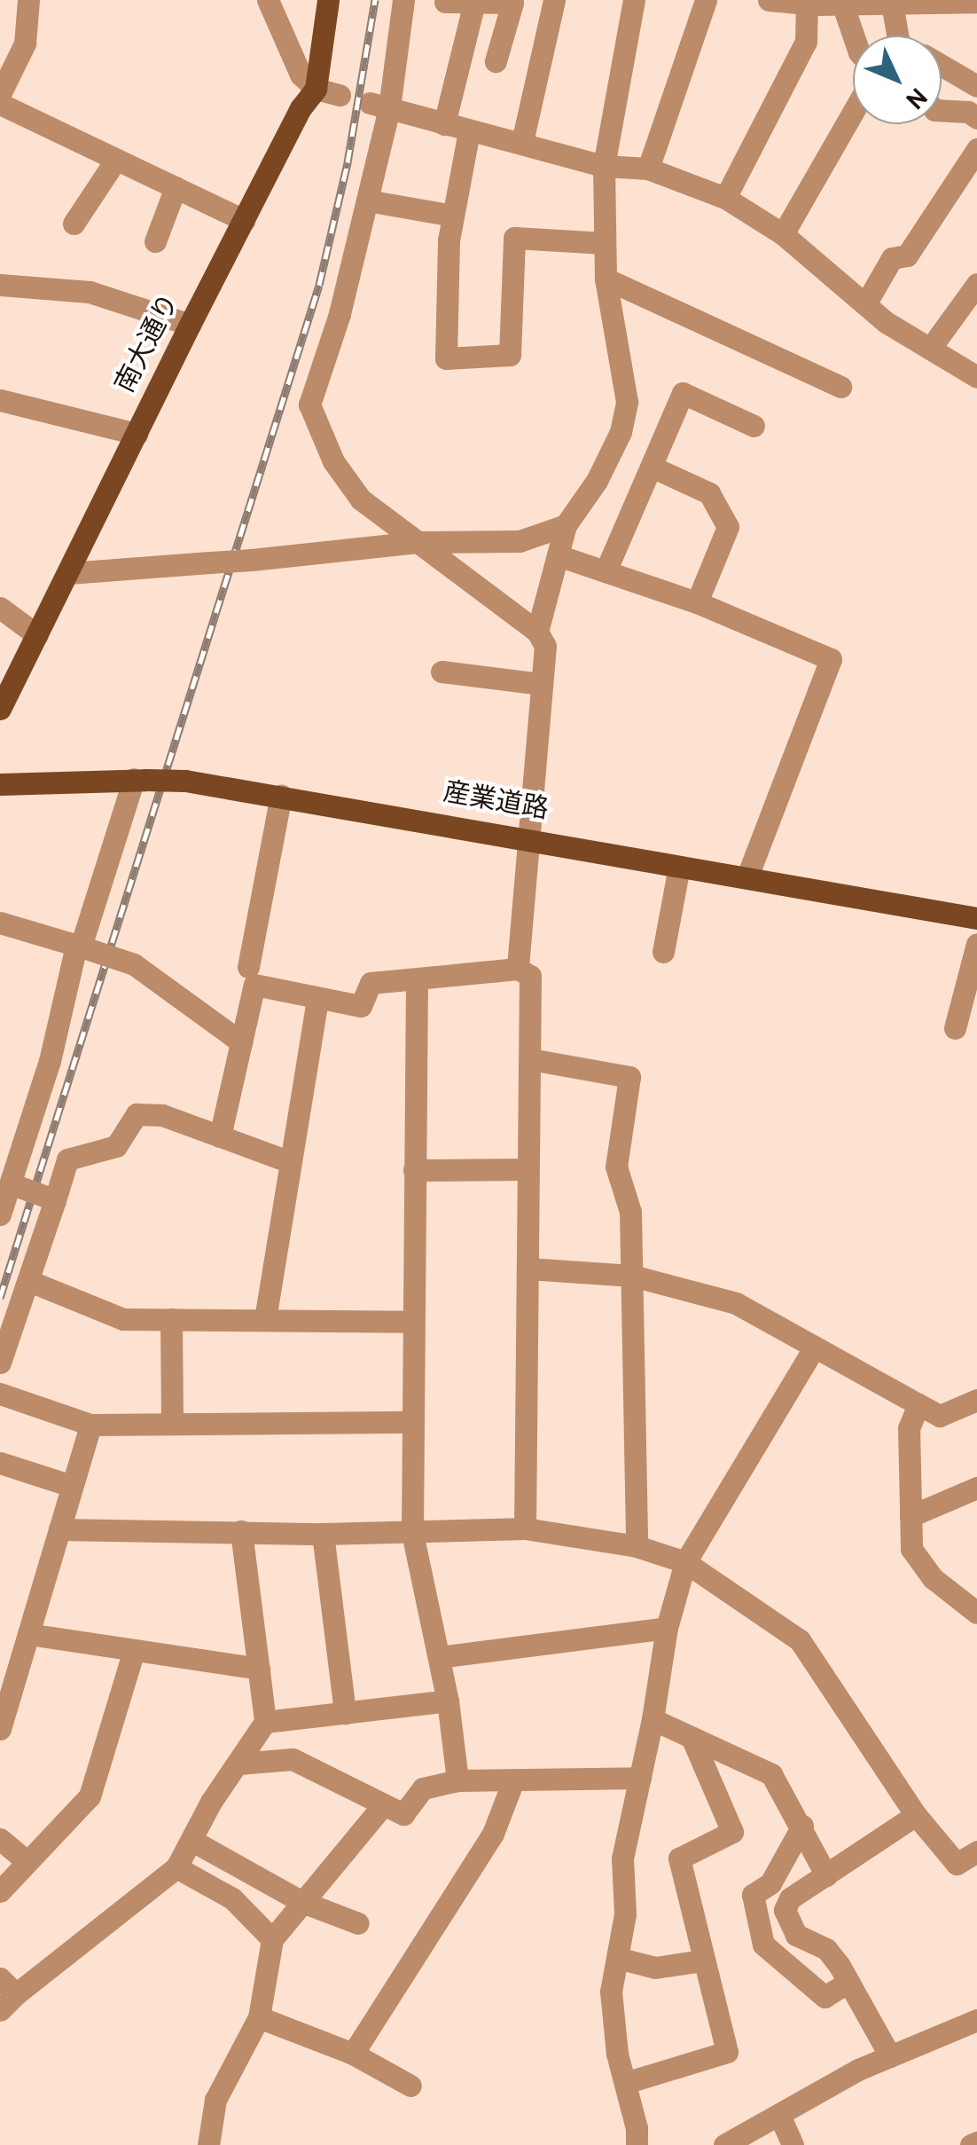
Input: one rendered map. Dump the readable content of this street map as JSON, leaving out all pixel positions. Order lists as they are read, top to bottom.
{
  "streets": {
    "main road": ["南大通り", "産業道路"]
  },
  "north": "bottom right"
}
